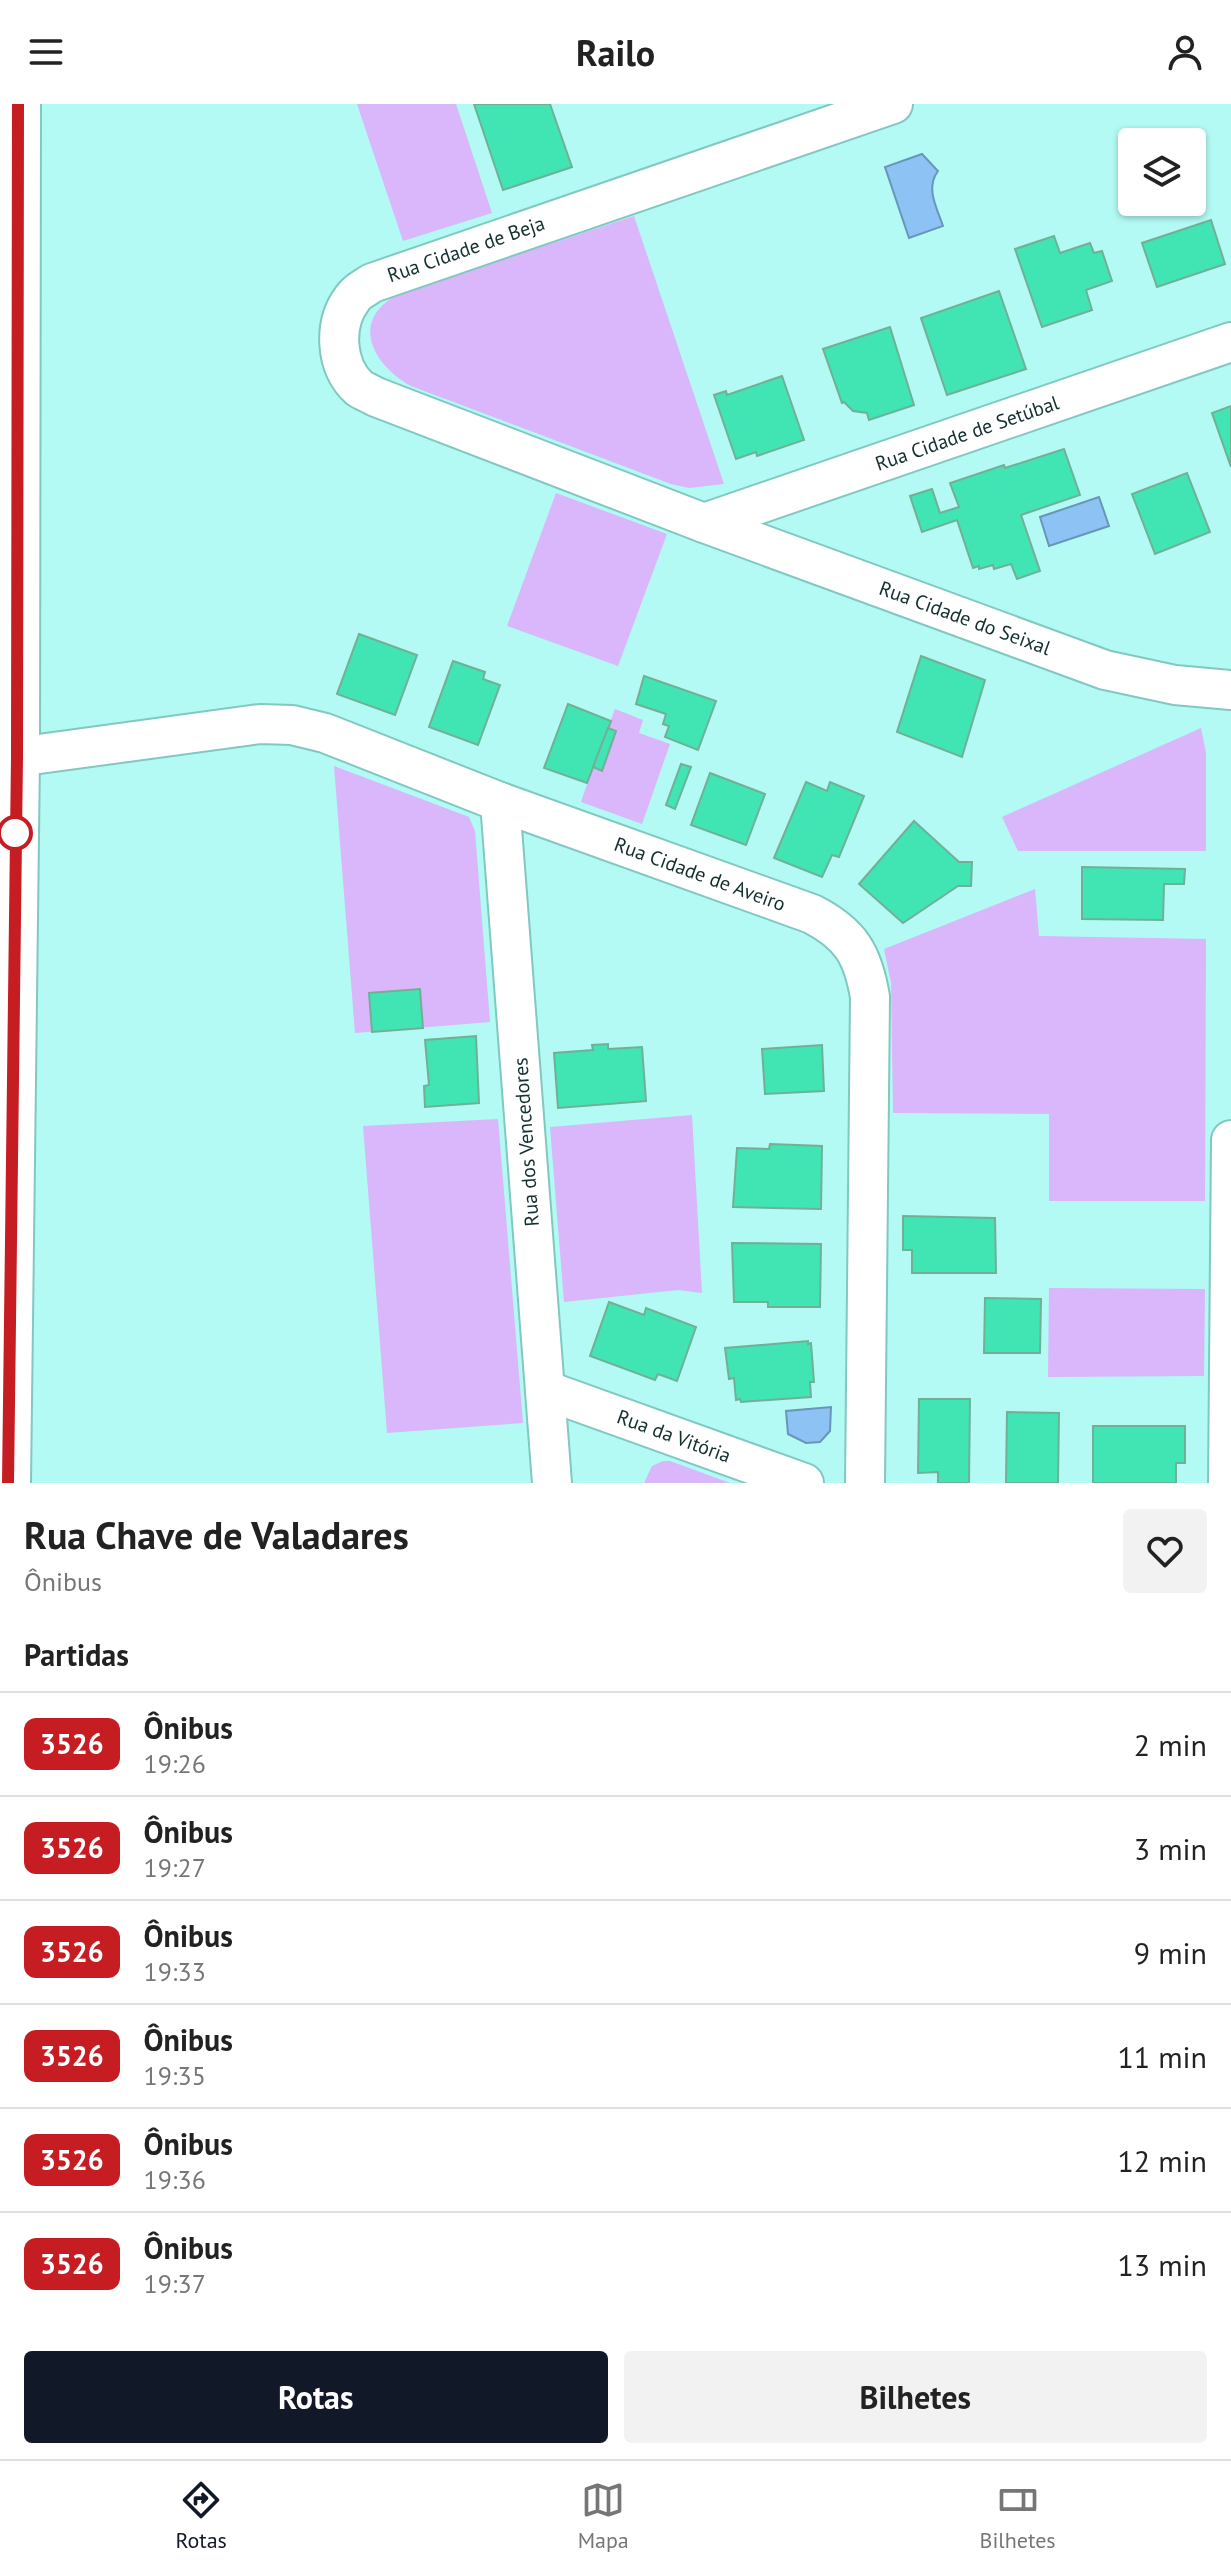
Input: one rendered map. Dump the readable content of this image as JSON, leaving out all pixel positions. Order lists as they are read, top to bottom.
{
  "streets": {
    "street": [
      "Rua Cidade de Beja",
      "Rua Cidade de Setúbal",
      "Rua Cidade do Seixal",
      "Rua Cidade de Aveiro",
      "Rua dos Vencedores",
      "Rua da Vitória"
    ]
  },
  "crossings": [
    ["Rua Cidade de Beja", "Rua Cidade de Setúbal"],
    ["Rua Cidade de Beja", "Rua Cidade do Seixal"],
    ["Rua Cidade de Setúbal", "Rua Cidade do Seixal"],
    ["Rua Cidade de Aveiro", "Rua dos Vencedores"],
    ["Rua dos Vencedores", "Rua da Vitória"]
  ],
  "lines": ["bus line 3526"],
  "page": {
    "header": "Railo",
    "heading": [
      ["Rua Chave de Valadares", "Ônibus"],
      "Partidas"
    ],
    "list": [
      {
        "mark": "3526",
        "name": "Ônibus",
        "note": "19:26",
        "value": "2 min"
      },
      {
        "mark": "3526",
        "name": "Ônibus",
        "note": "19:27",
        "value": "3 min"
      },
      {
        "mark": "3526",
        "name": "Ônibus",
        "note": "19:33",
        "value": "9 min"
      },
      {
        "mark": "3526",
        "name": "Ônibus",
        "note": "19:35",
        "value": "11 min"
      },
      {
        "mark": "3526",
        "name": "Ônibus",
        "note": "19:36",
        "value": "12 min"
      },
      {
        "mark": "3526",
        "name": "Ônibus",
        "note": "19:37",
        "value": "13 min"
      }
    ],
    "buttons": ["Rotas", "Bilhetes"],
    "tabs": ["Rotas", "Mapa", "Bilhetes"]
  }
}
